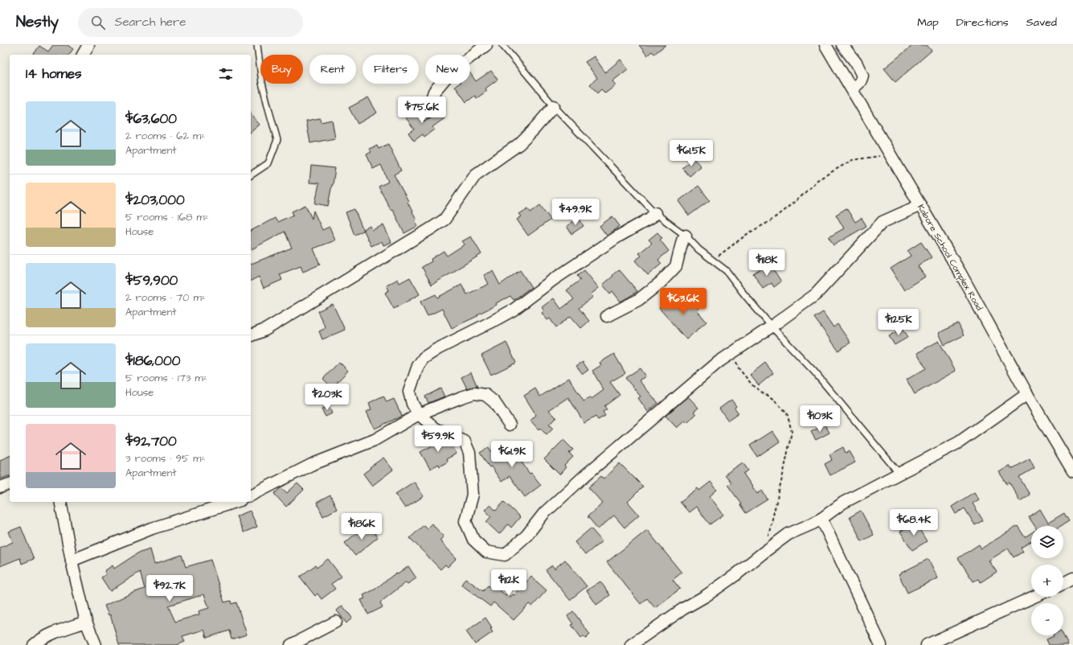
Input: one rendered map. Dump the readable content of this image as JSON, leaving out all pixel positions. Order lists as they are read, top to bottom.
{
  "streets": {
    "street": ["Kabore School Complex Road"]
  },
  "page": {
    "header": "Nestly",
    "search": "Search here",
    "nav": ["Map", "Directions", "Saved"],
    "chip": [
      "Buy",
      "Rent",
      "Filters",
      "New"
    ],
    "heading": "14 homes",
    "list": [
      {
        "name": "$63,600",
        "note": "2 rooms · 62 m² · Apartment"
      },
      {
        "name": "$203,000",
        "note": "5 rooms · 168 m² · House"
      },
      {
        "name": "$59,900",
        "note": "2 rooms · 70 m² · Apartment"
      },
      {
        "name": "$186,000",
        "note": "5 rooms · 173 m² · House"
      },
      {
        "name": "$92,700",
        "note": "3 rooms · 95 m² · Apartment"
      }
    ],
    "price": [
      "$75.6K",
      "$61.5K",
      "$49.9K",
      "$118K",
      "$63.6K",
      "$125K",
      "$203K",
      "$103K",
      "$59.9K",
      "$61.9K",
      "$68.4K",
      "$186K",
      "$112K",
      "$92.7K"
    ],
    "map_buttons": ["+", "−"]
  }
}
